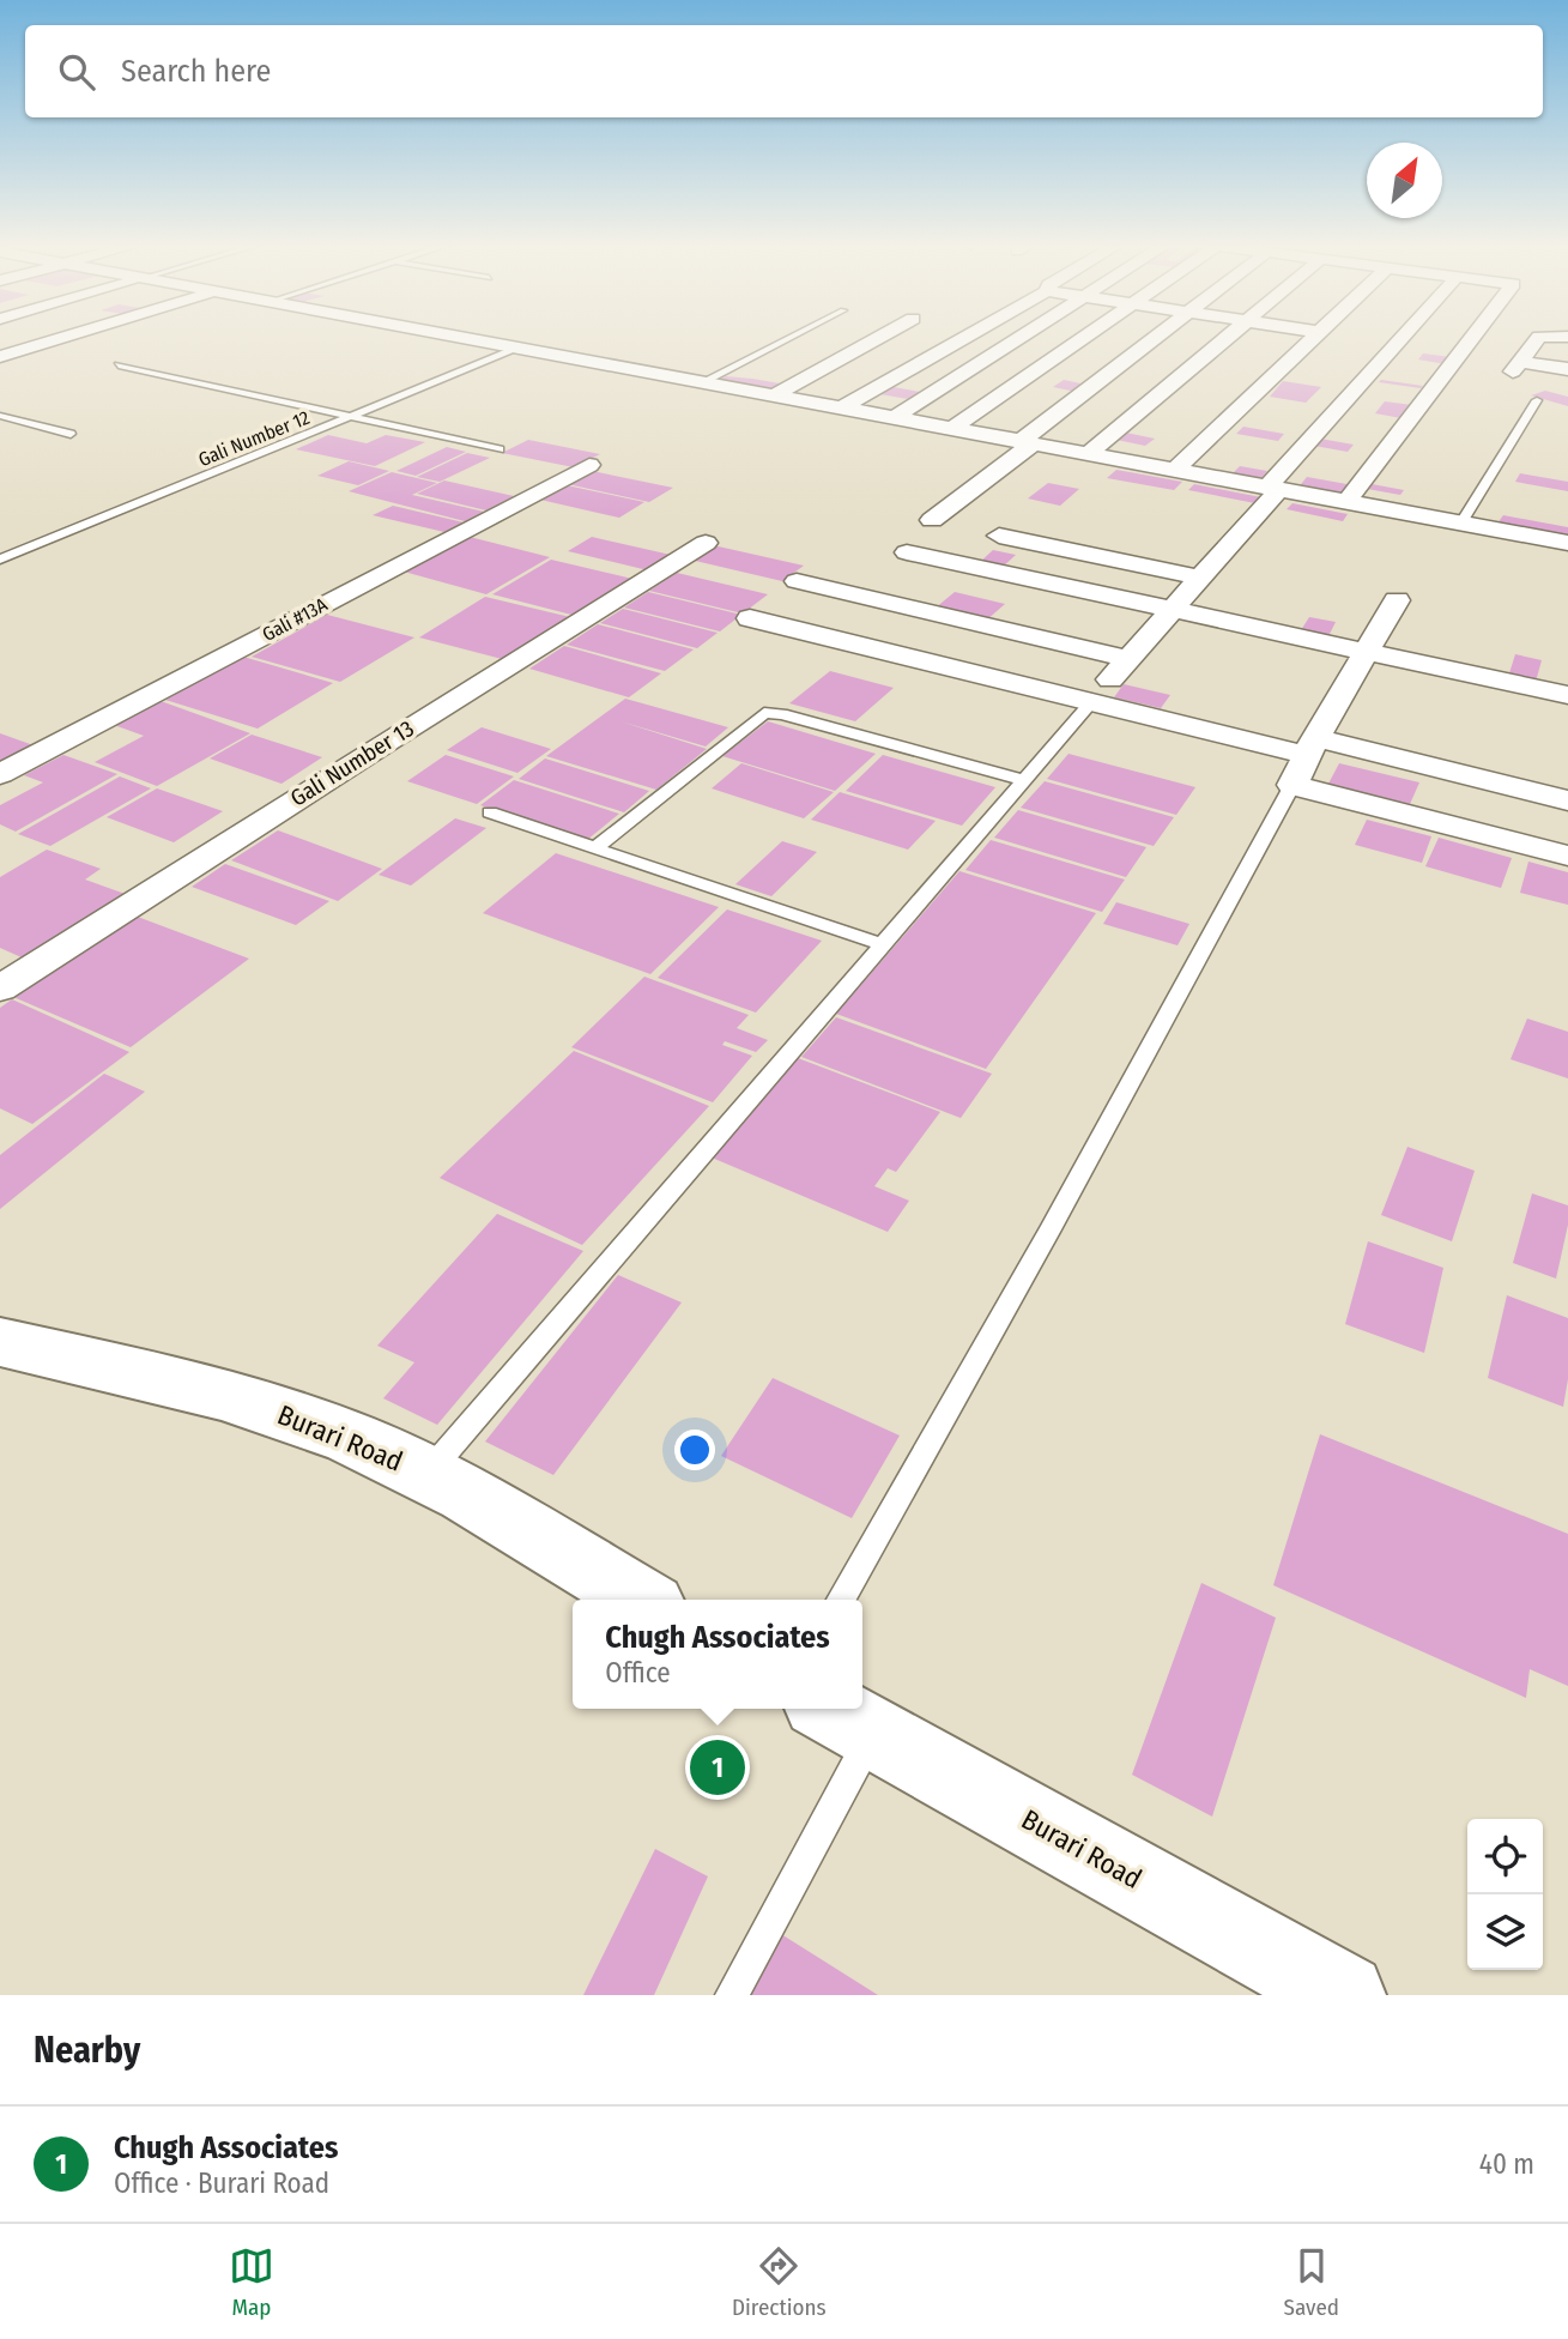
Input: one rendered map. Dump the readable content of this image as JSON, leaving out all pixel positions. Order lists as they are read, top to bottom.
{
  "streets": {
    "main road": ["Burari Road"],
    "street": ["Gali #13A", "Gali Number 13"],
    "lane": ["Gali Number 12"]
  },
  "north": "top right",
  "page": {
    "search": "Search here",
    "popup": ["Chugh Associates", "Office"],
    "pins": "1",
    "heading": "Nearby",
    "list": [
      {
        "mark": "1",
        "name": "Chugh Associates",
        "note": "Office · Burari Road",
        "value": "40 m"
      }
    ],
    "nav": ["Map", "Directions", "Saved"]
  }
}
